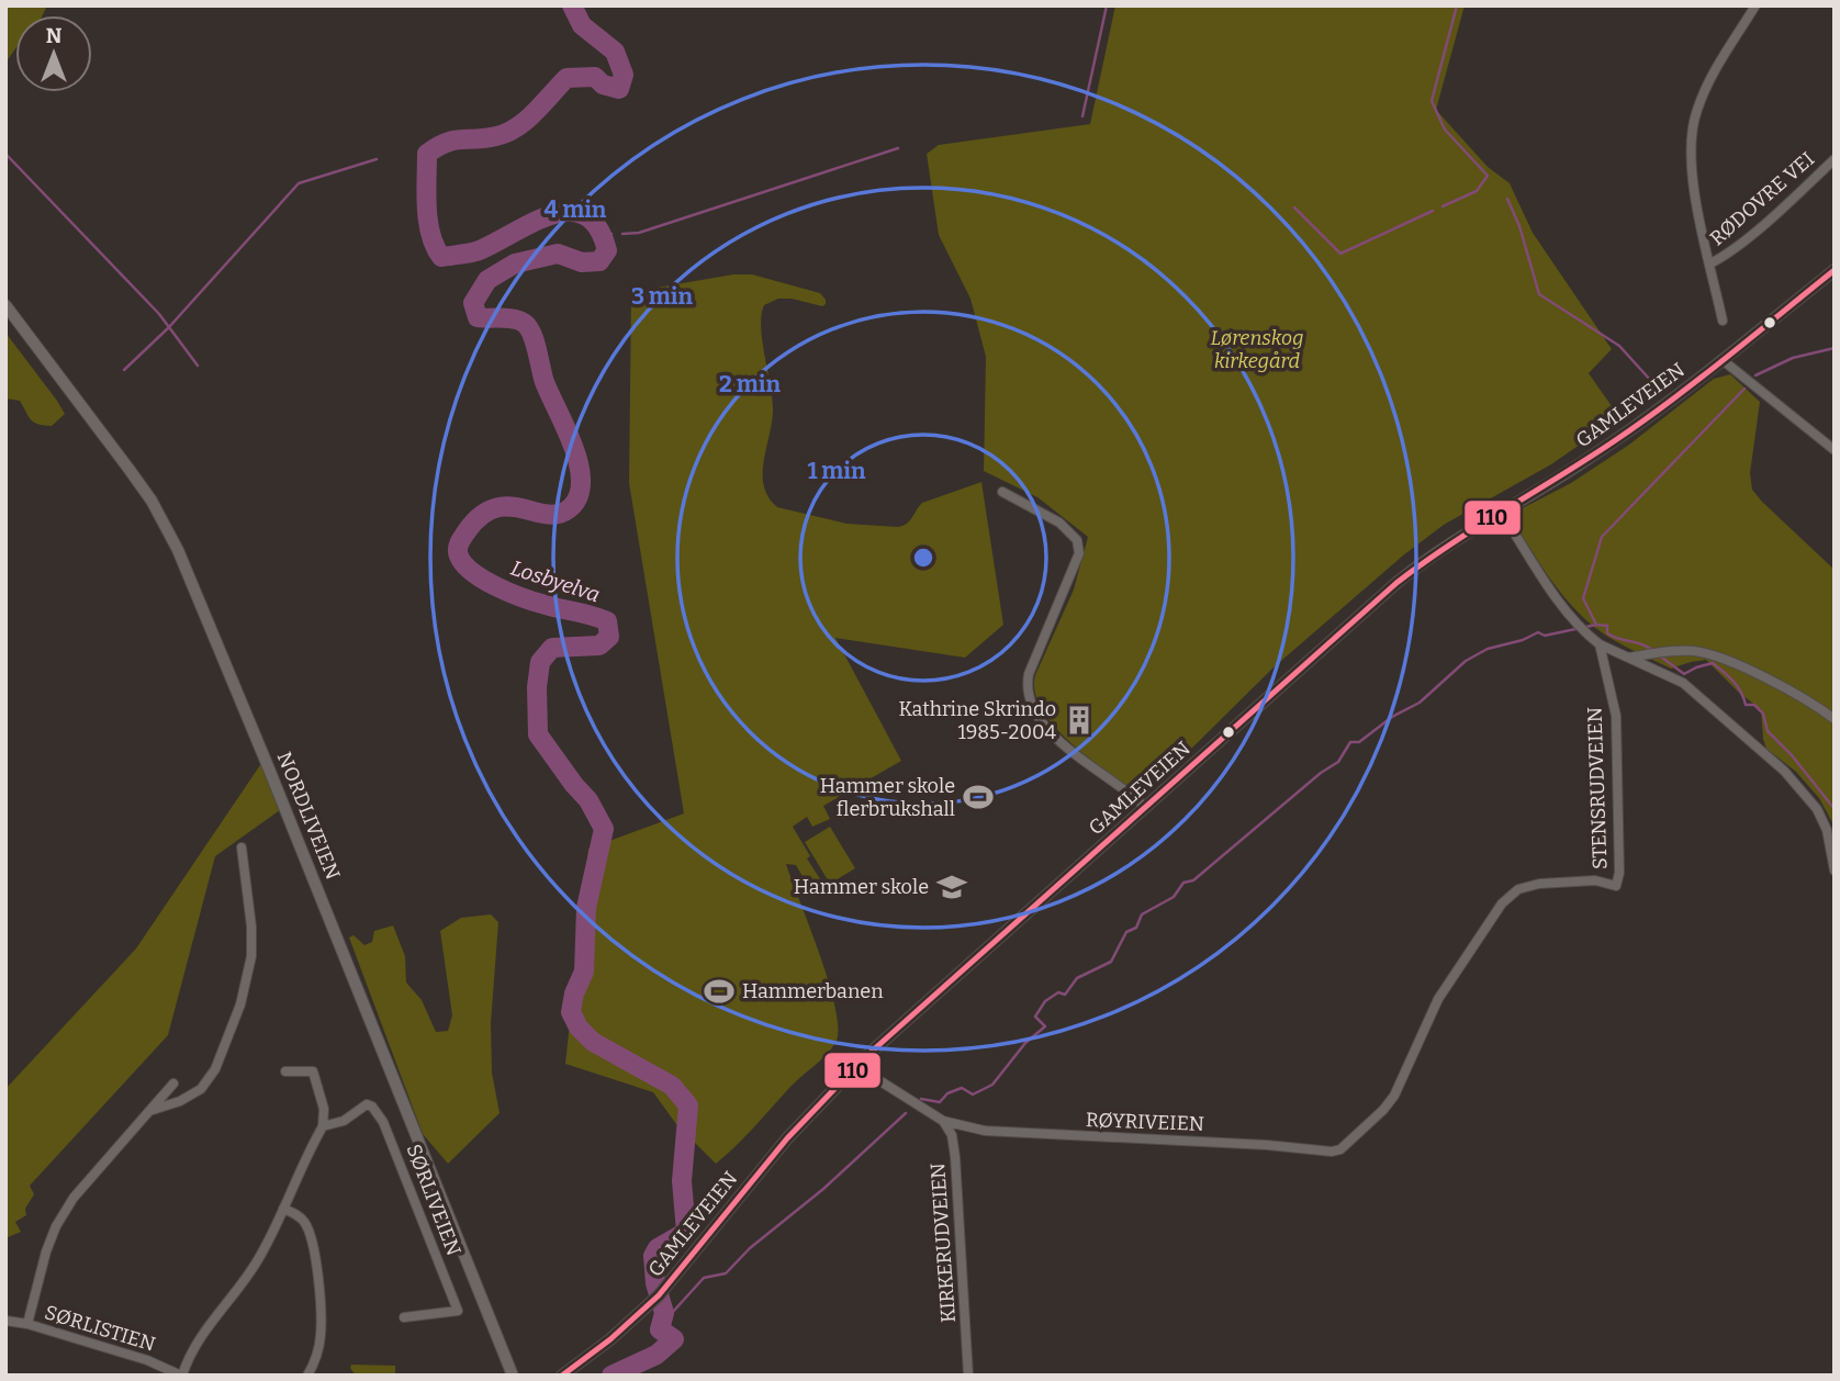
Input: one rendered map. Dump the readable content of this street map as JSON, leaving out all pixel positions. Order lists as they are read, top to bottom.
{
  "streets": {
    "main road": ["GAMLEVEIEN", "NORDLIVEIEN"],
    "street": [
      "RØDOVRE VEI",
      "STENSRUDVEIEN",
      "RØYRIVEIEN",
      "SØRLIVEIEN",
      "KIRKERUDVEIEN",
      "SØRLISTIEN"
    ]
  },
  "crossings": [
    ["STENSRUDVEIEN", "RØYRIVEIEN"],
    ["RØYRIVEIEN", "KIRKERUDVEIEN"]
  ],
  "water": ["Losbyelva"],
  "parks": ["Lørenskog kirkegård"],
  "places": {
    "building": ["Kathrine Skrindo 1985-2004"],
    "sports": ["Hammer skole flerbrukshall", "Hammerbanen"],
    "school or university": ["Hammer skole"]
  },
  "lines": ["transit line 110"],
  "north": "top",
  "rings": [
    "4 min",
    "3 min",
    "2 min",
    "1 min"
  ]
}
